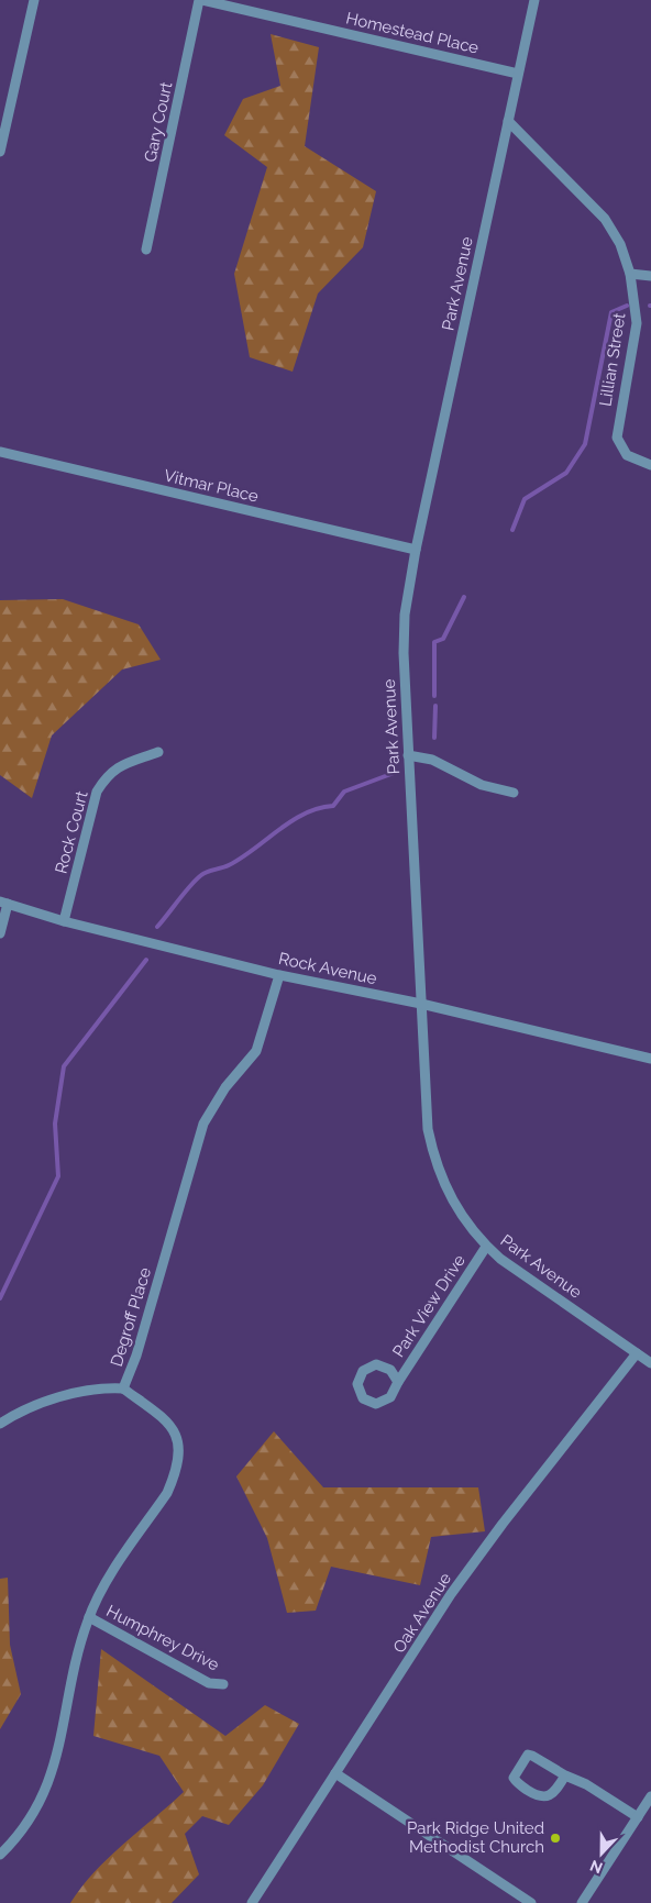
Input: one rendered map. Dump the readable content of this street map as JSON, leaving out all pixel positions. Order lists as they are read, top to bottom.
{
  "streets": {
    "street": [
      "Homestead Place",
      "Gary Court",
      "Park Avenue",
      "Lillian Street",
      "Vitmar Place",
      "Rock Court",
      "Rock Avenue",
      "Park View Drive",
      "Degroff Place",
      "Oak Avenue",
      "Humphrey Drive"
    ]
  },
  "crossings": [
    ["Homestead Place", "Gary Court"],
    ["Homestead Place", "Park Avenue"],
    ["Park Avenue", "Lillian Street"],
    ["Park Avenue", "Vitmar Place"],
    ["Park Avenue", "Rock Avenue"],
    ["Park Avenue", "Park View Drive"],
    ["Park Avenue", "Oak Avenue"],
    ["Rock Court", "Rock Avenue"],
    ["Rock Avenue", "Degroff Place"],
    ["Degroff Place", "Humphrey Drive"]
  ],
  "places": ["Park Ridge United Methodist Church"],
  "north": "bottom"
}
